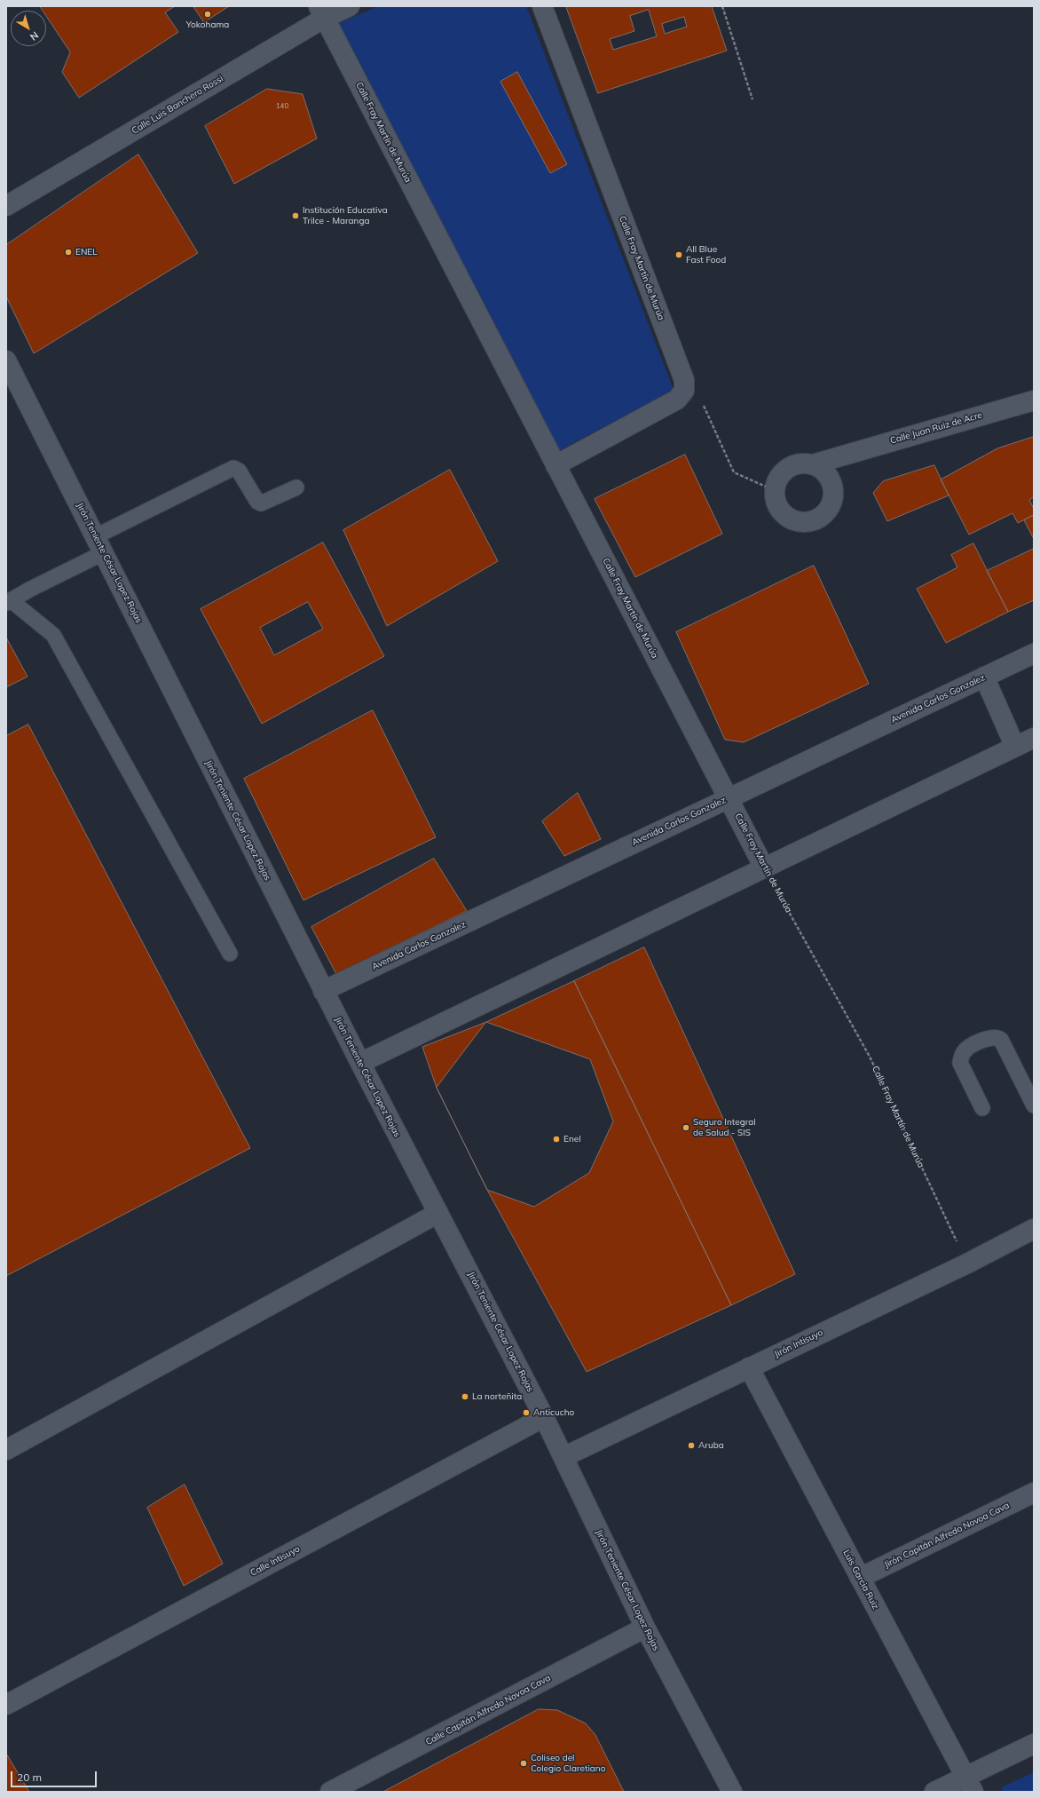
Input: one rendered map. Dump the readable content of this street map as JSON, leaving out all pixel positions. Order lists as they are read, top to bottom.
{
  "streets": {
    "street": [
      "Calle Luis Banchero Rossi",
      "Calle Fray Martín de Murúa",
      "Calle Juan Ruiz de Acre",
      "Jirón Teniente César Lopez Rojas",
      "Avenida Carlos Gonzalez",
      "Jirón Intisuyo",
      "Jirón Capitán Alfredo Novoa Cava",
      "Calle Intisuyo",
      "Luis Garcia Ruiz",
      "Calle Capitán Alfredo Novoa Cava"
    ]
  },
  "crossings": [
    ["Calle Luis Banchero Rossi", "Calle Fray Martín de Murúa"],
    ["Calle Fray Martín de Murúa", "Avenida Carlos Gonzalez"],
    ["Calle Fray Martín de Murúa", "Jirón Intisuyo"],
    ["Jirón Teniente César Lopez Rojas", "Avenida Carlos Gonzalez"],
    ["Jirón Teniente César Lopez Rojas", "Jirón Intisuyo"],
    ["Jirón Teniente César Lopez Rojas", "Calle Intisuyo"],
    ["Jirón Teniente César Lopez Rojas", "Calle Capitán Alfredo Novoa Cava"],
    ["Jirón Intisuyo", "Luis Garcia Ruiz"],
    ["Jirón Capitán Alfredo Novoa Cava", "Luis Garcia Ruiz"]
  ],
  "places": [
    "Yokohama",
    "Institución Educativa Trilce - Maranga",
    "ENEL",
    "All Blue Fast Food",
    "Seguro Integral de Salud - SIS",
    "Enel",
    "La norteñita",
    "Anticucho",
    "Aruba",
    "Coliseo del Colegio Claretiano"
  ],
  "house_numbers": ["140"],
  "scale_bar": "20 m",
  "north": "bottom right"
}
